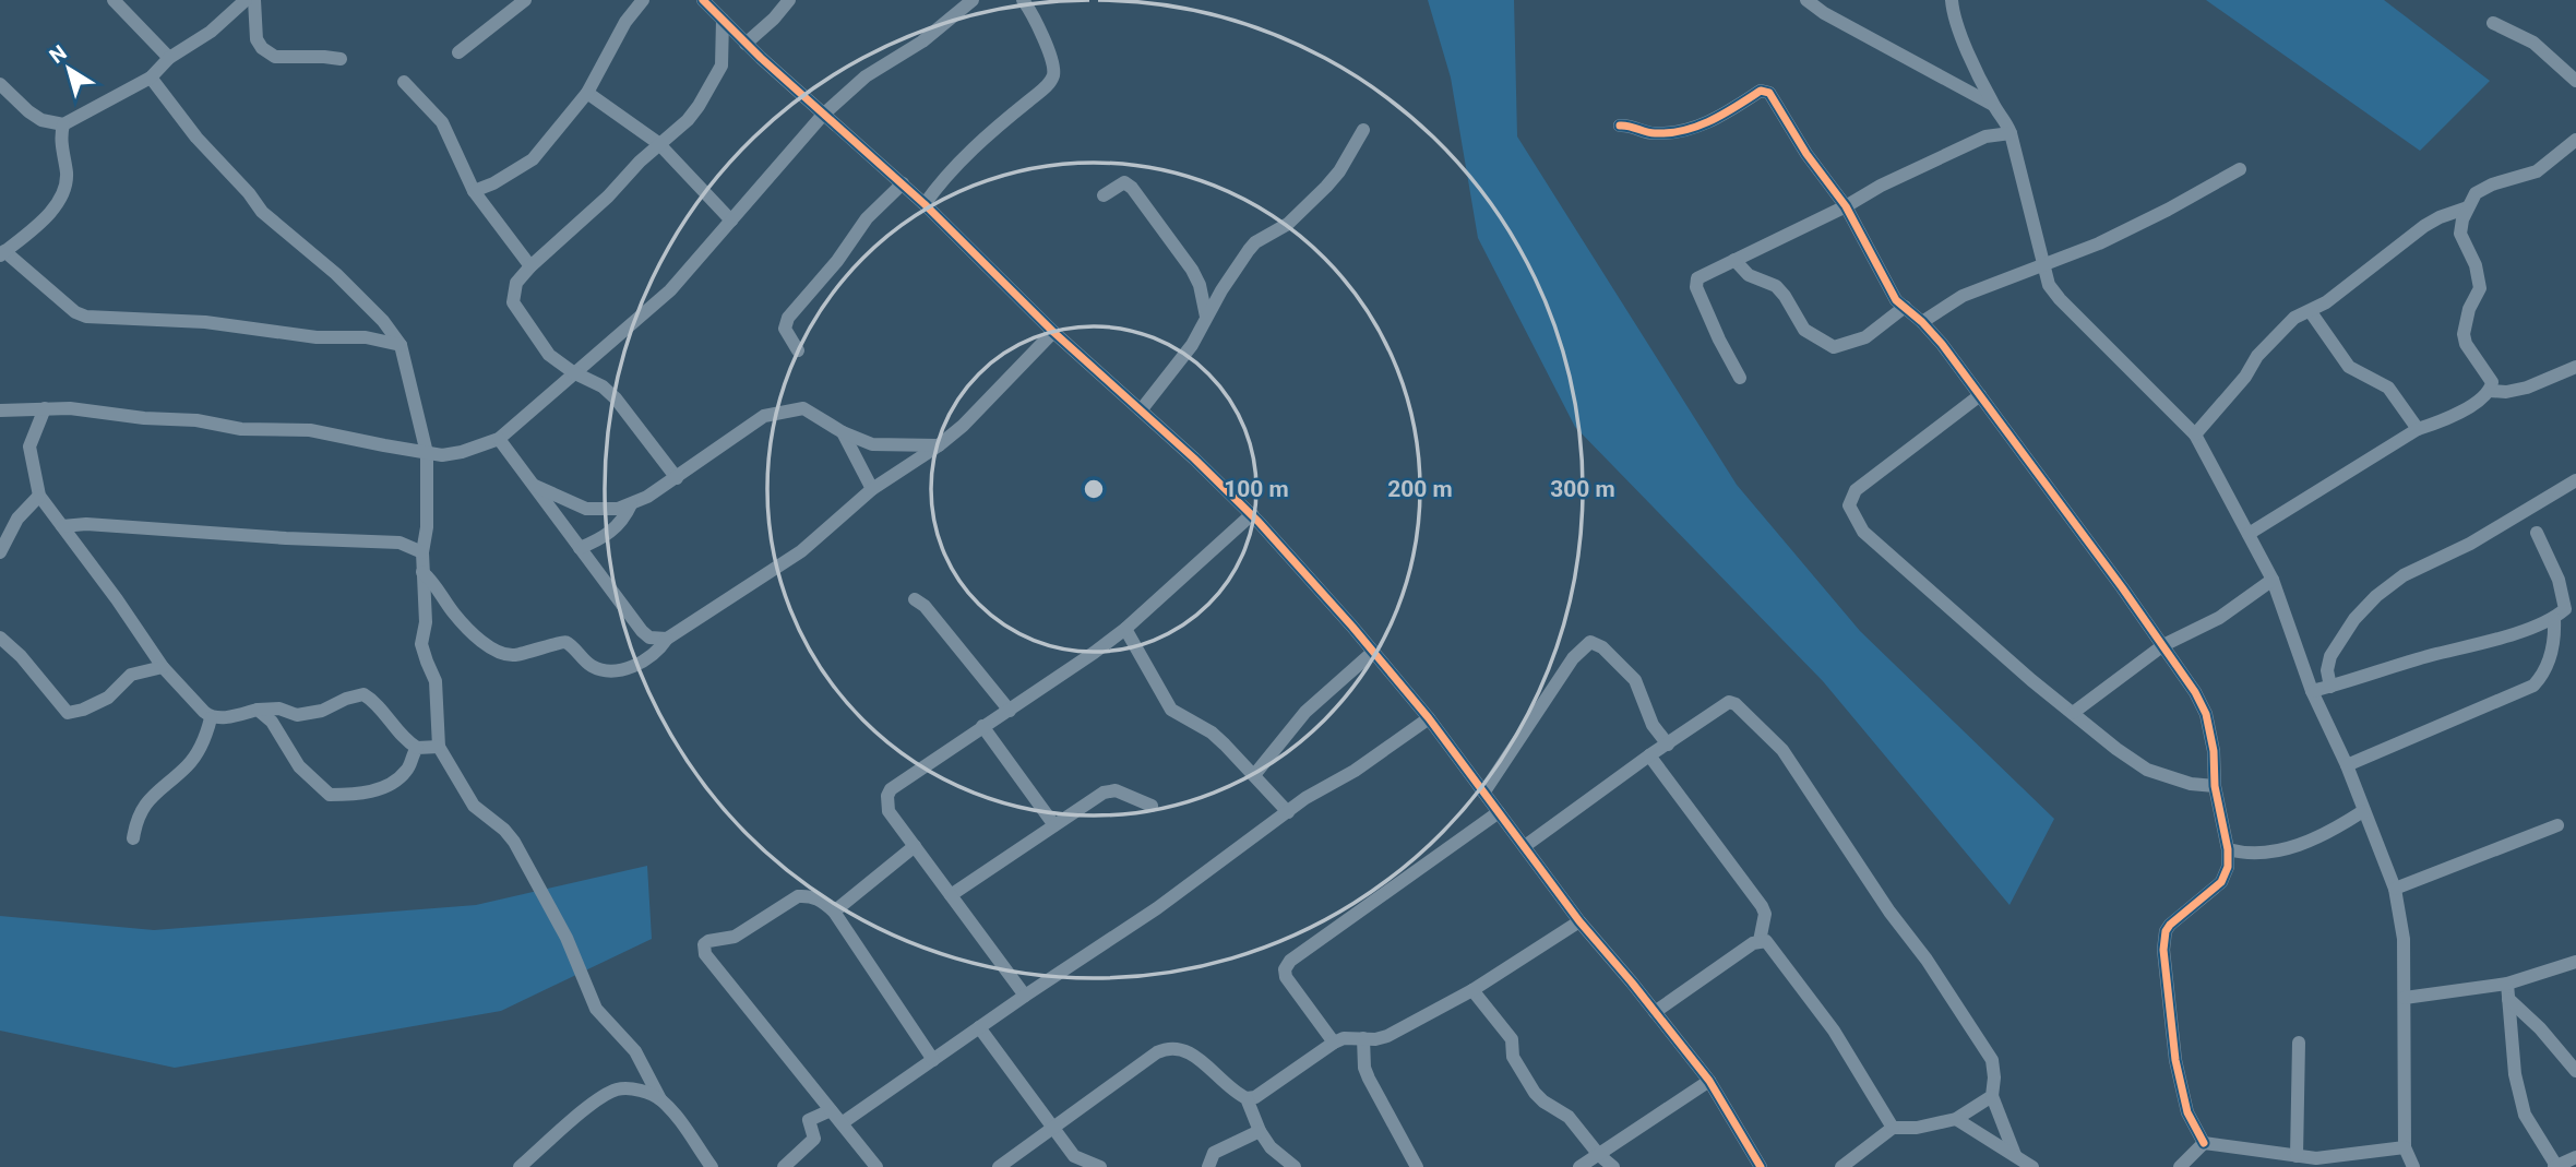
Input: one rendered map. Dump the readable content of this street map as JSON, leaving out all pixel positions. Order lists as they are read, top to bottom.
{
  "north": "top left",
  "rings": ["100 m", "200 m", "300 m"]
}
